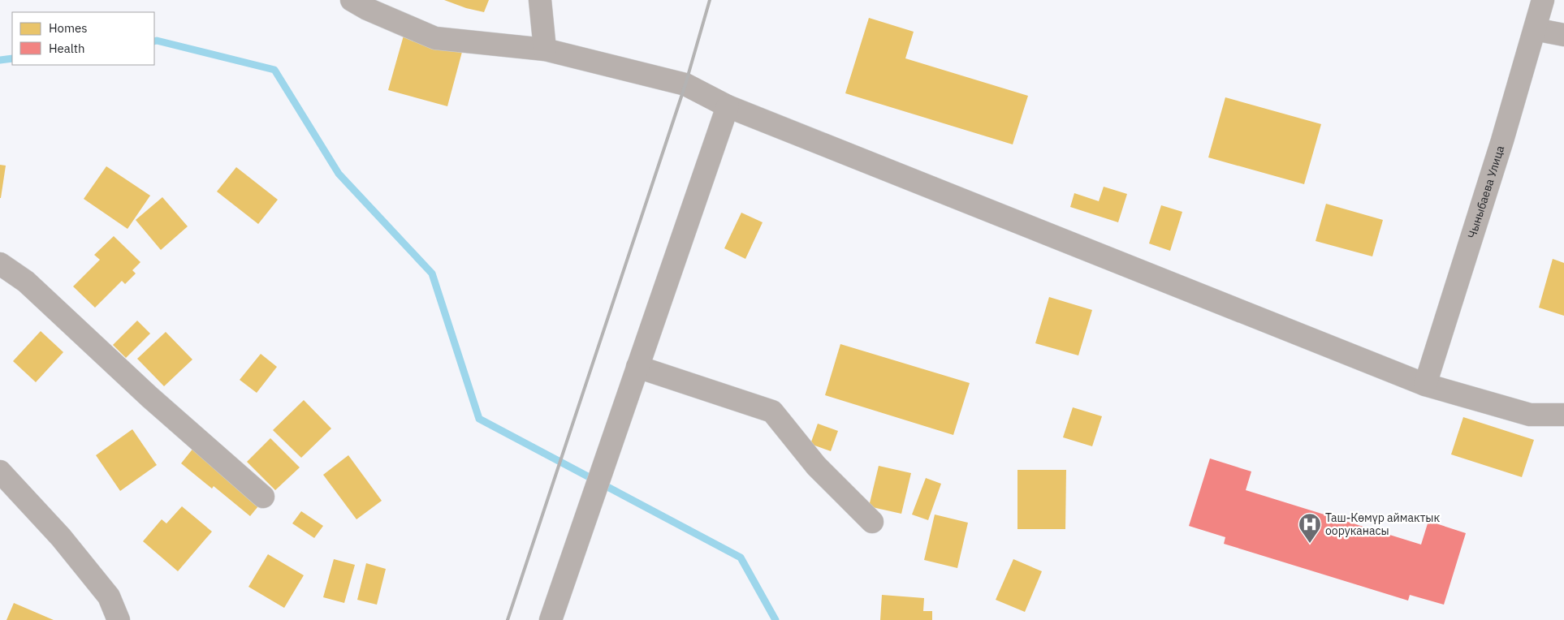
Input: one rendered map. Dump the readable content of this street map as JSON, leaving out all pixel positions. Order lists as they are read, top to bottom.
{
  "streets": {
    "street": ["Чыныбаева Улица"]
  },
  "places": {
    "hospital": ["Таш-Көмүр аймактык ооруканасы"]
  },
  "legend": ["Homes", "Health"]
}
